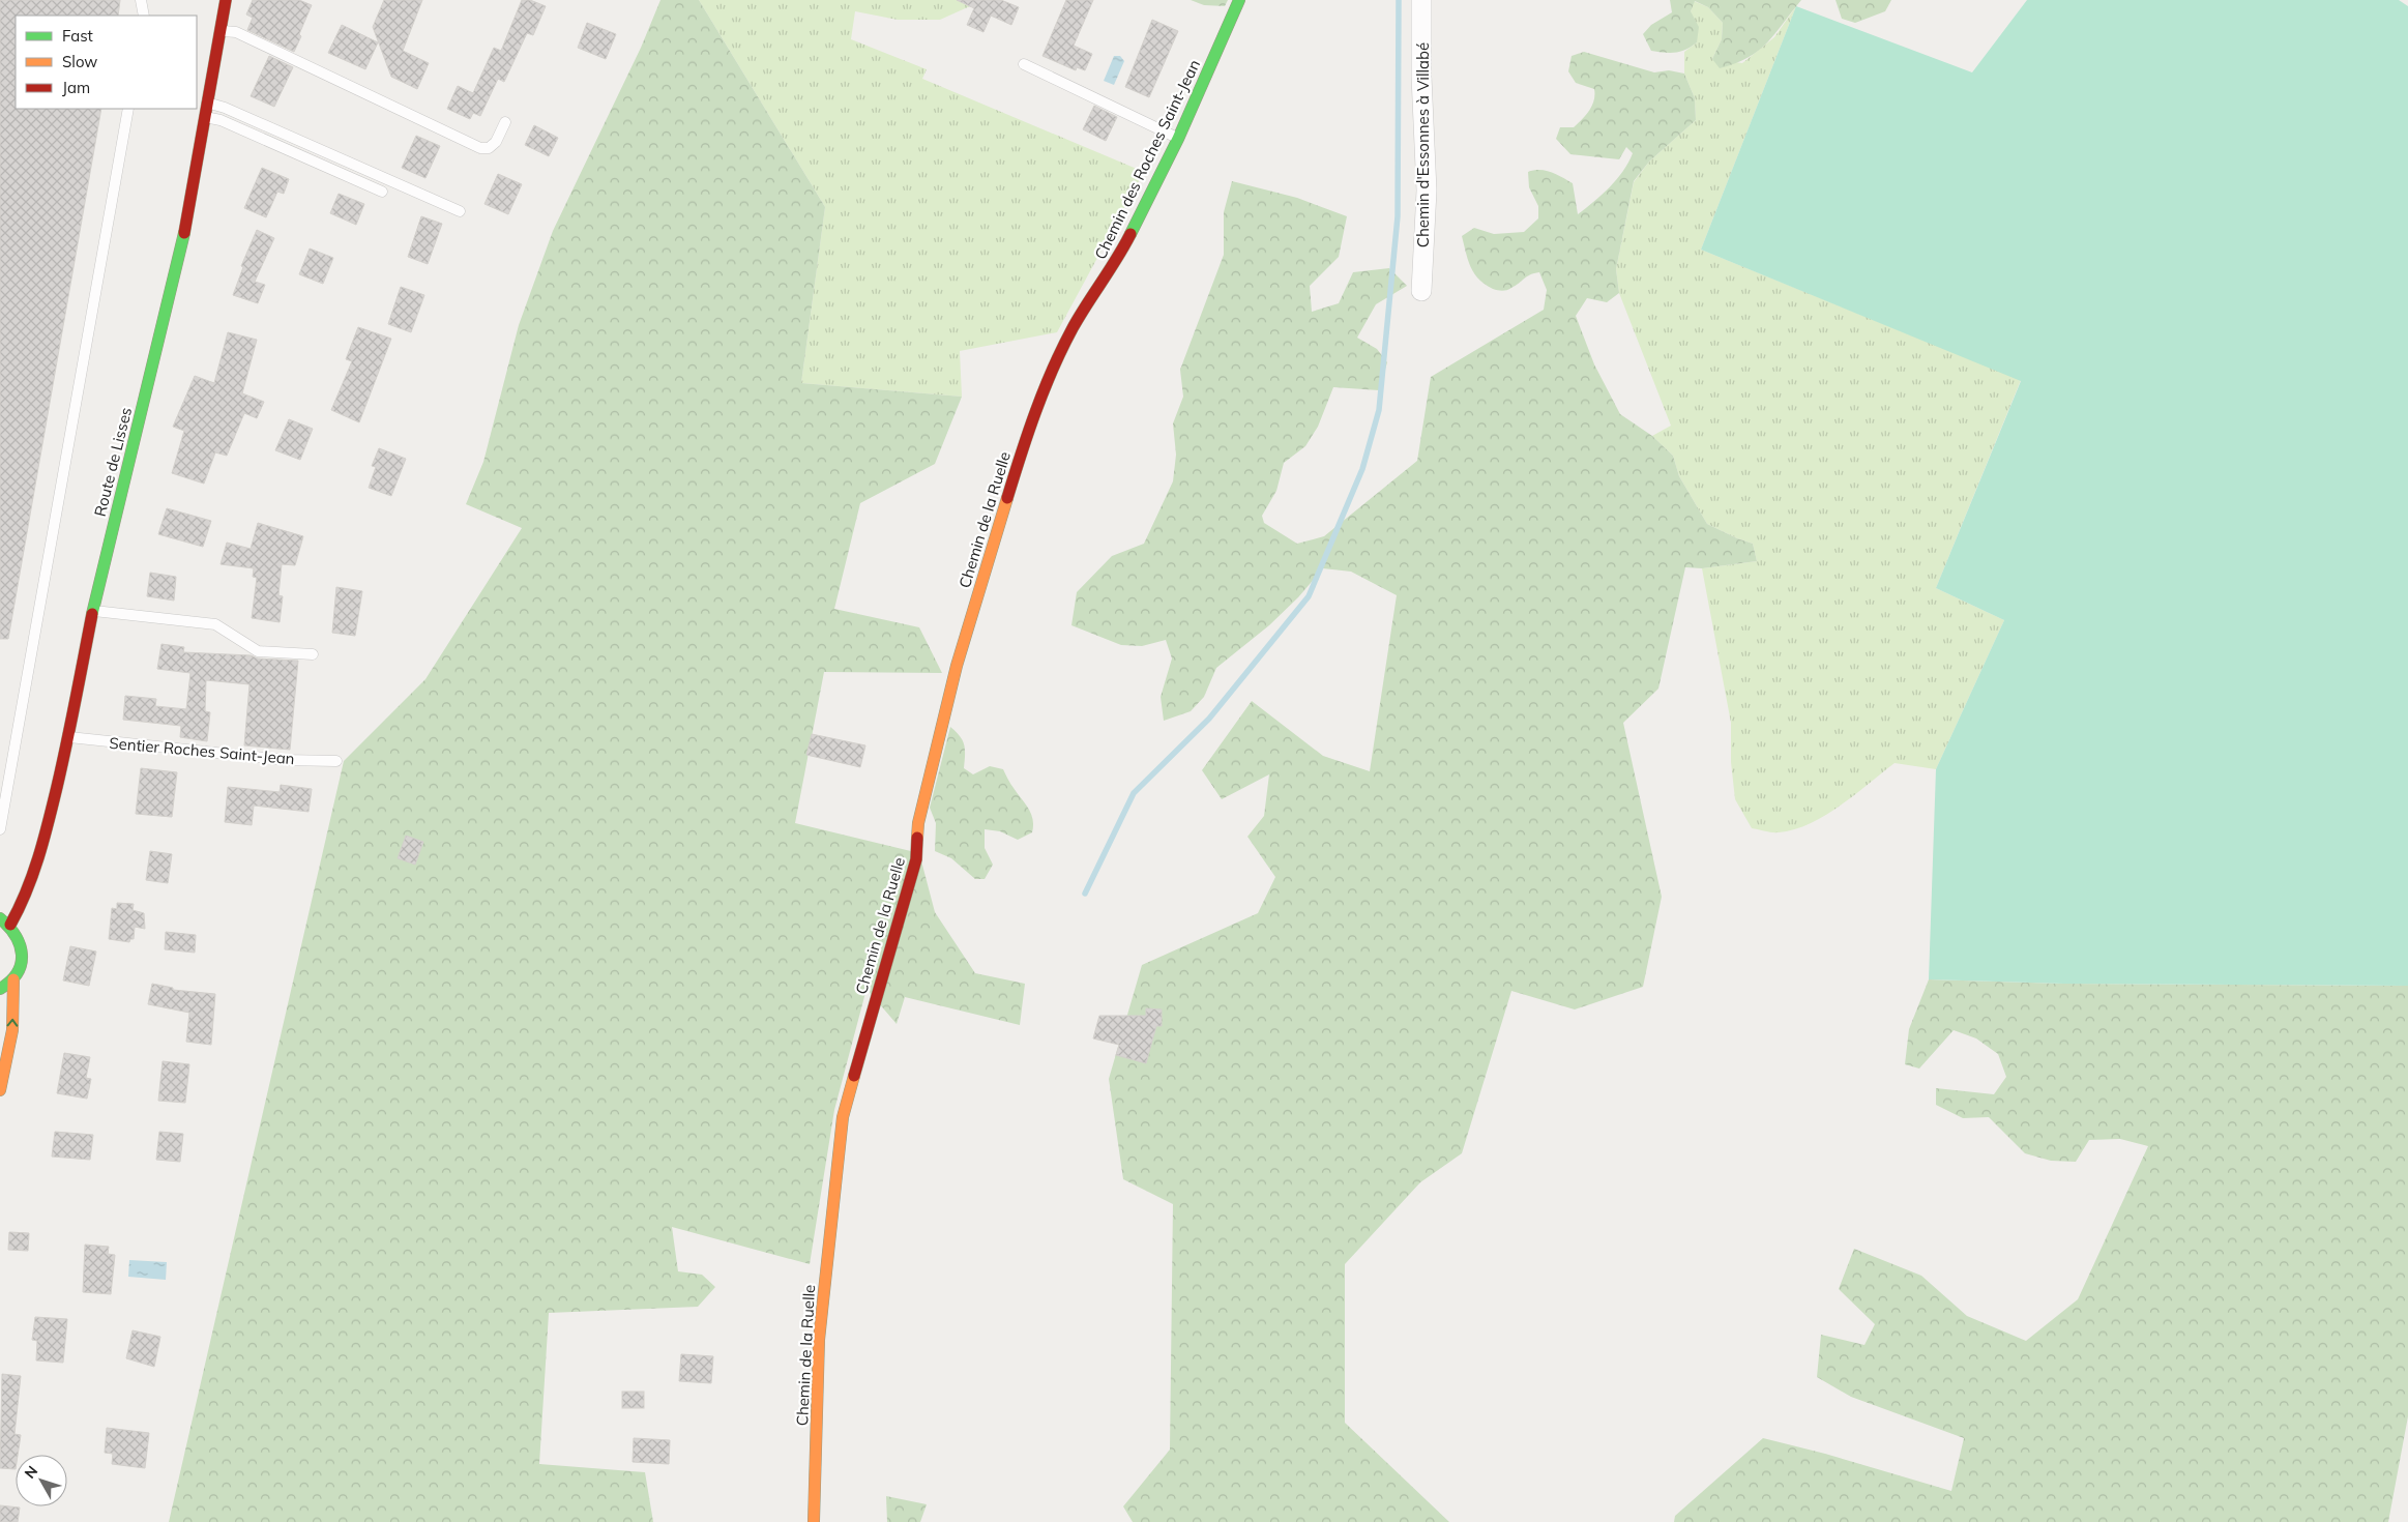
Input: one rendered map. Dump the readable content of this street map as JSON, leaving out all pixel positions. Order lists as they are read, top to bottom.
{
  "streets": {
    "street": [
      "Chemin d'Essonnes à Villabé",
      "Chemin des Roches Saint-Jean",
      "Route de Lisses",
      "Chemin de la Ruelle"
    ],
    "lane": ["Sentier Roches Saint-Jean"]
  },
  "crossings": [
    ["Chemin des Roches Saint-Jean", "Chemin de la Ruelle"],
    ["Route de Lisses", "Sentier Roches Saint-Jean"]
  ],
  "legend": ["Fast", "Slow", "Jam"],
  "north": "top left"
}
